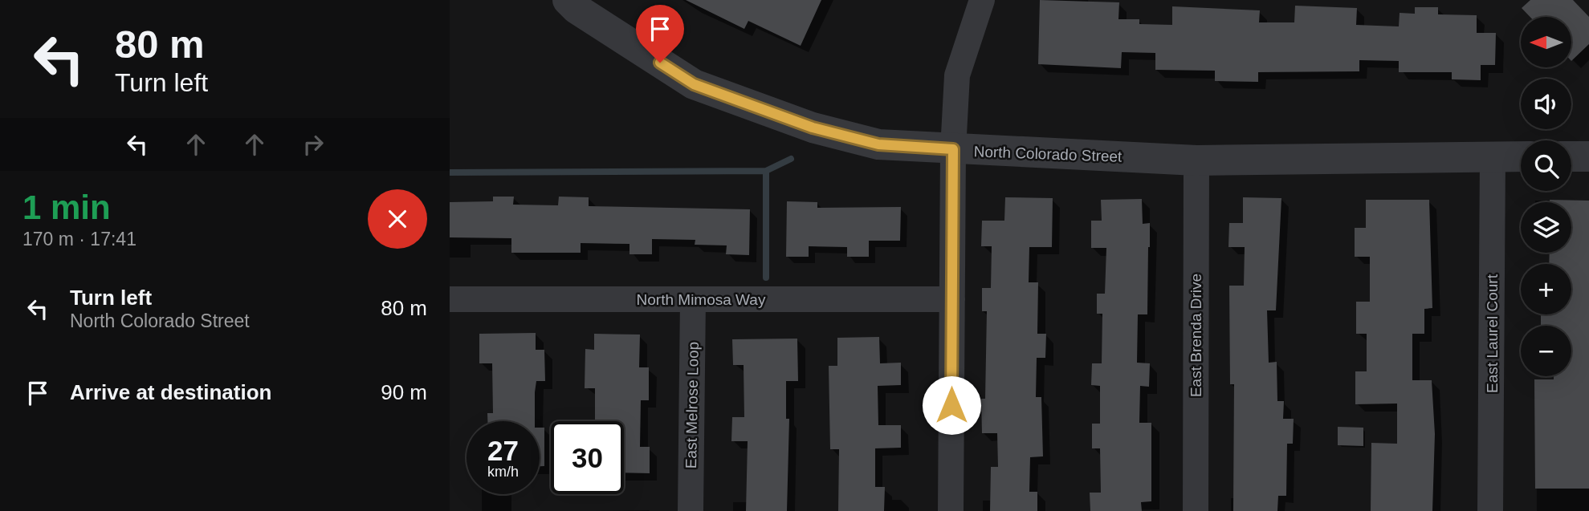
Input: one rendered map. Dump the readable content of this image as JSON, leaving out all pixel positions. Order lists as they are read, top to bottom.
{
  "streets": {
    "street": [
      "North Colorado Street",
      "North Mimosa Way",
      "East Laurel Court",
      "East Brenda Drive",
      "East Melrose Loop"
    ]
  },
  "crossings": [
    ["North Colorado Street", "East Laurel Court"],
    ["North Colorado Street", "East Brenda Drive"],
    ["North Mimosa Way", "East Melrose Loop"]
  ],
  "north": "left",
  "page": {
    "turn": ["80 m", "Turn left"],
    "map_buttons": ["+", "−"],
    "heading": ["1 min", "170 m · 17:41"],
    "list": [
      {
        "name": "Turn left",
        "note": "North Colorado Street",
        "value": "80 m"
      },
      {
        "name": "Arrive at destination",
        "value": "90 m"
      }
    ],
    "speed": "27 km/h",
    "limit": "30"
  }
}
